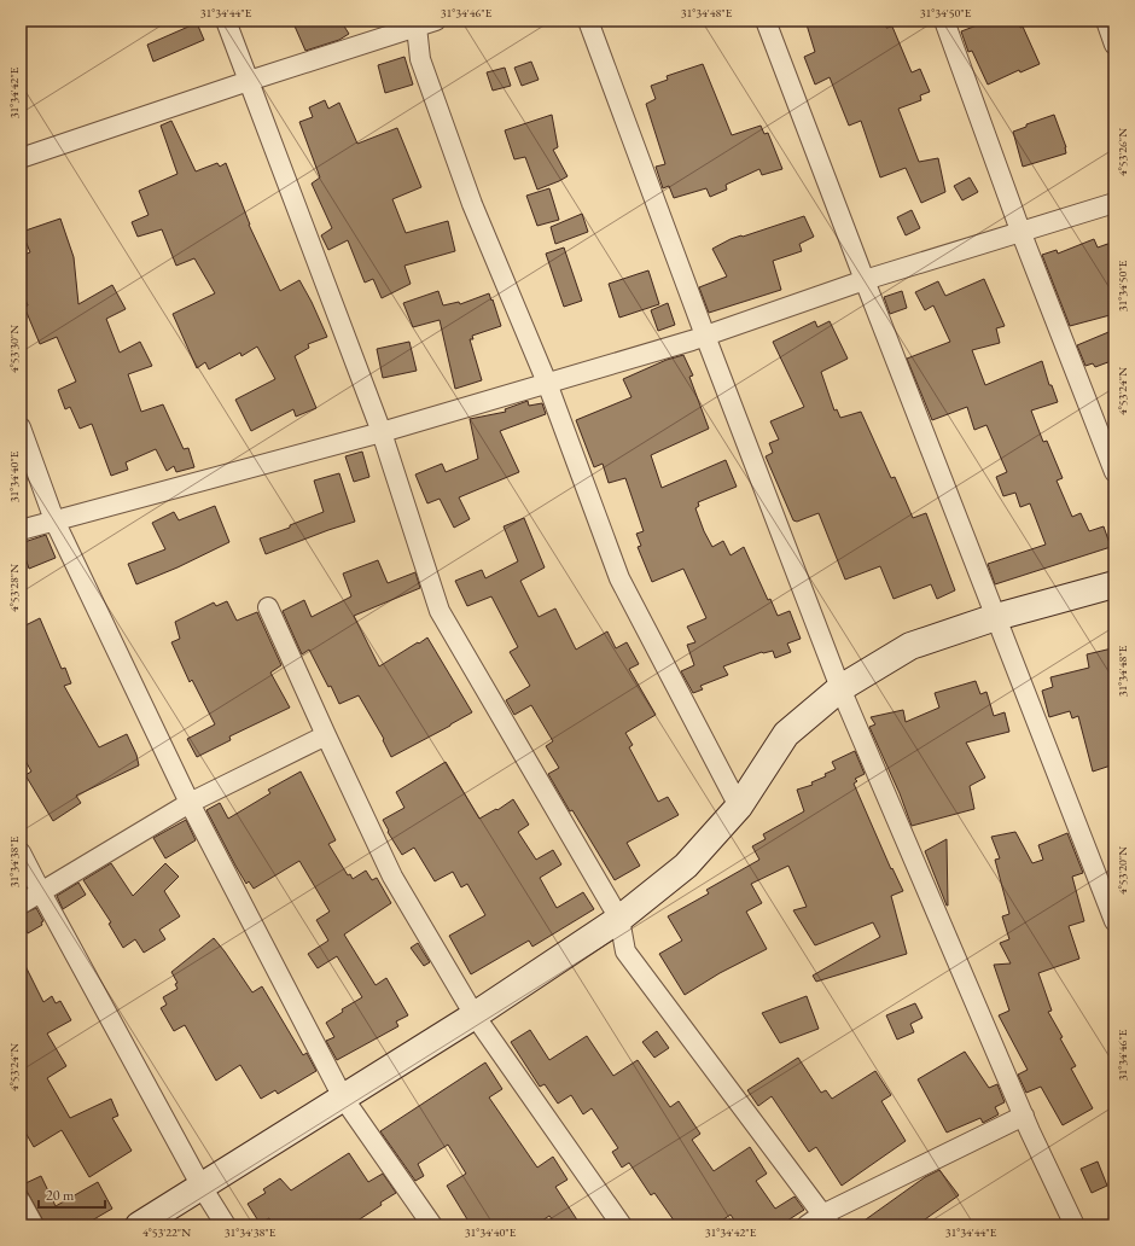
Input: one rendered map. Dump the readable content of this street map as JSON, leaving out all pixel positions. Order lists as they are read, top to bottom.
{
  "scale_bar": "20 m",
  "coordinates": [
    "31°34'44\"E",
    "31°34'46\"E",
    "31°34'48\"E",
    "31°34'50\"E",
    "31°34'42\"E",
    "4°53'26\"N",
    "4°53'30\"N",
    "4°53'24\"N",
    "31°34'40\"E",
    "4°53'28\"N",
    "31°34'38\"E",
    "4°53'20\"N",
    "4°53'22\"N"
  ]
}
